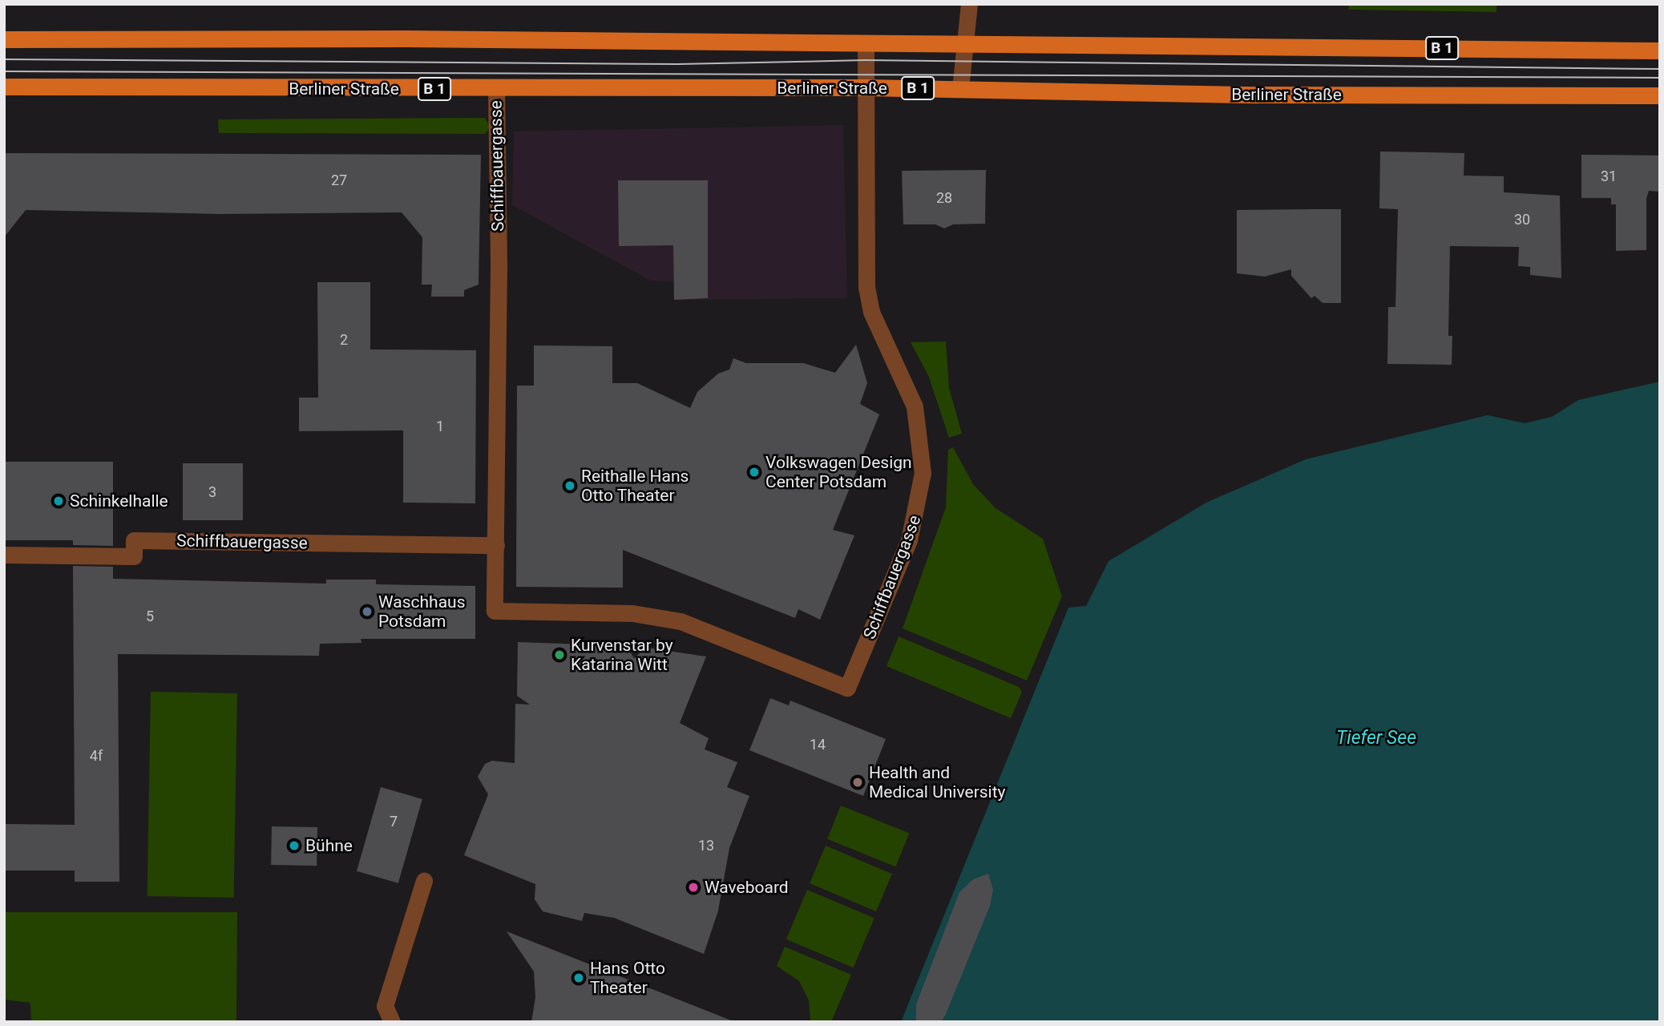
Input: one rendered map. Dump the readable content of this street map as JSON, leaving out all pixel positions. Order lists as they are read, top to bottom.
{
  "streets": {
    "main road": ["B 1", "Berliner Straße"],
    "street": ["Schiffbauergasse"]
  },
  "crossings": [
    ["B 1", "Schiffbauergasse"],
    ["Berliner Straße", "Schiffbauergasse"]
  ],
  "water": ["Tiefer See"],
  "places": [
    "Volkswagen Design Center Potsdam",
    "Reithalle Hans Otto Theater",
    "Schinkelhalle",
    "Waschhaus Potsdam",
    "Kurvenstar by Katarina Witt",
    "Health and Medical University",
    "Bühne",
    "Waveboard",
    "Hans Otto Theater"
  ],
  "house_numbers": [
    "31",
    "27",
    "28",
    "30",
    "2",
    "1",
    "3",
    "5",
    "14",
    "4f",
    "7",
    "13"
  ]
}
